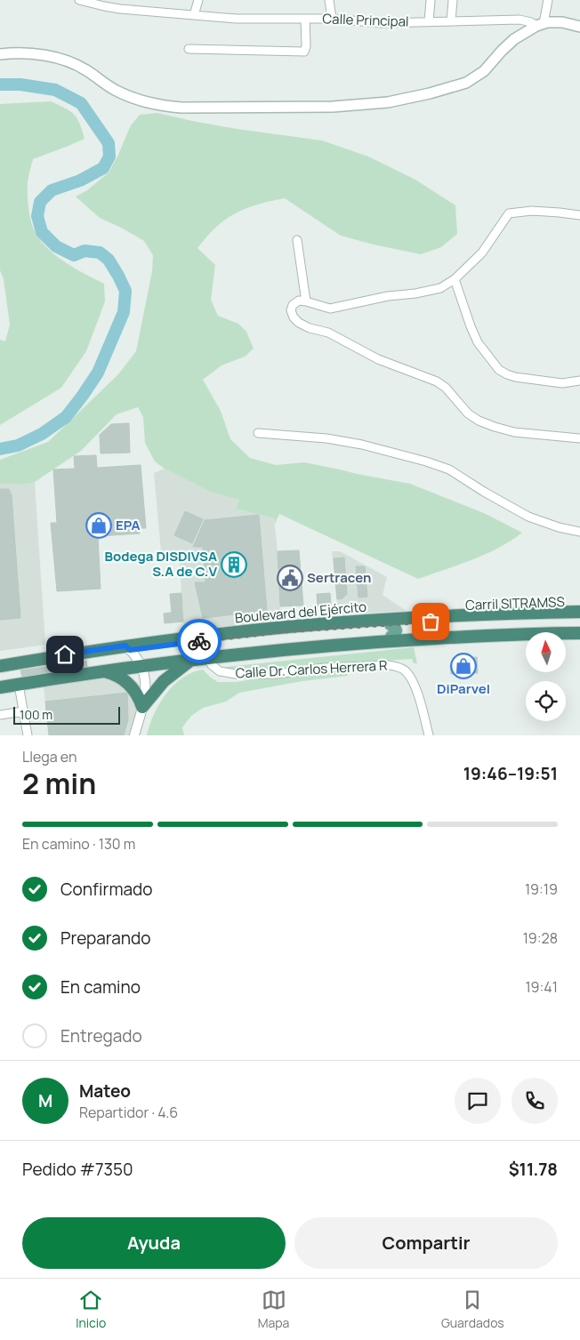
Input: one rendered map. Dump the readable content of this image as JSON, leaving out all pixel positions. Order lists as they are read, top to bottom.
{
  "streets": {
    "highway": ["Boulevard del Ejército"],
    "main road": ["Carril SITRAMSS"],
    "street": ["Calle Principal", "Calle Dr. Carlos Herrera R"]
  },
  "crossings": [
    ["Carril SITRAMSS", "Boulevard del Ejército"]
  ],
  "places": {
    "shop": ["EPA", "DiParvel"],
    "building": ["Bodega DISDIVSA S.A de C.V"],
    "public building": ["Sertracen"]
  },
  "scale_bar": "100 m",
  "north": "top",
  "page": {
    "scale": "100 m",
    "heading": ["2 min", "Llega en", "19:46–19:51"],
    "panel": [
      "Mateo",
      "Repartidor · 4.6",
      "Pedido #7350",
      "$11.78"
    ],
    "bar": "En camino · 130 m",
    "list": [
      ["Confirmado", "19:19"],
      ["Preparando", "19:28"],
      ["En camino", "19:41"],
      "Entregado"
    ],
    "round": "M",
    "buttons": ["Ayuda", "Compartir"],
    "tabs": ["Inicio", "Mapa", "Guardados"]
  }
}
